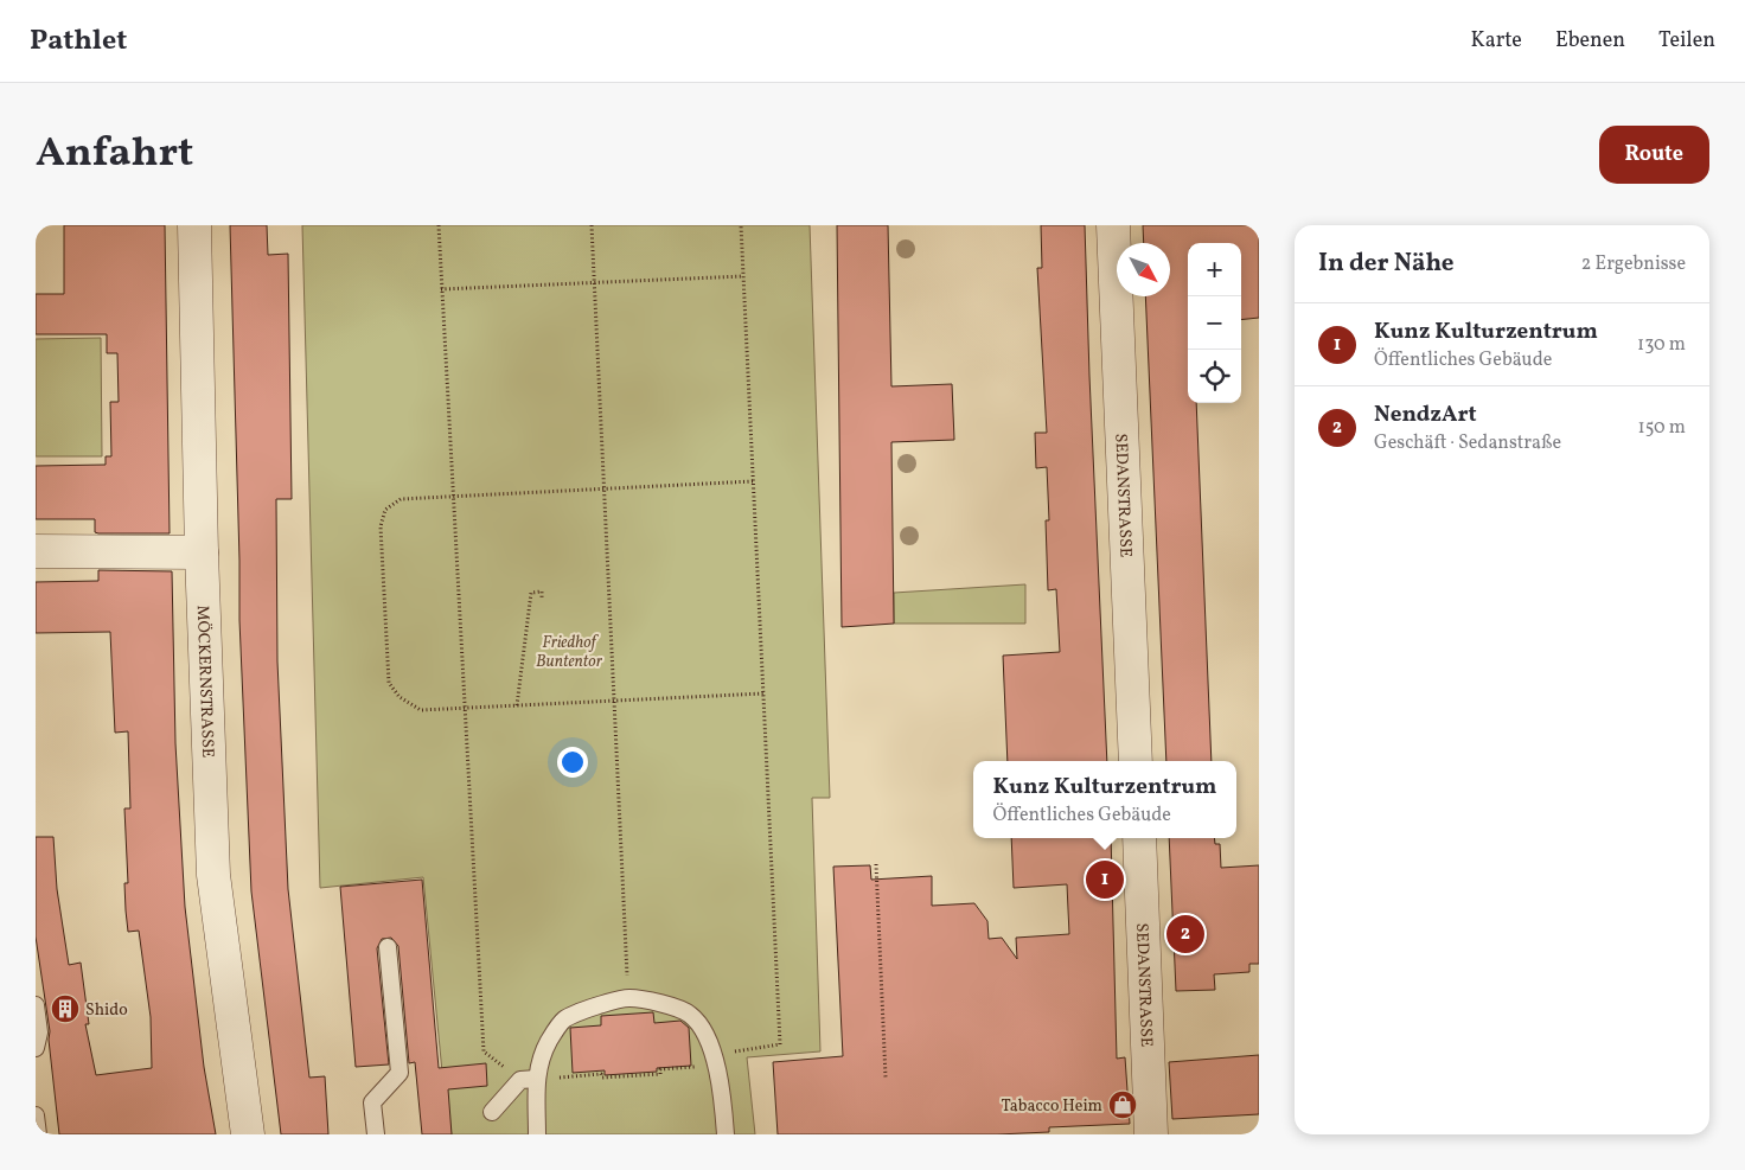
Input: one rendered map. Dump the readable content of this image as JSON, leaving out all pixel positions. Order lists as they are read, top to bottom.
{
  "streets": {
    "street": ["SEDANSTRASSE", "MÖCKERNSTRASSE"]
  },
  "parks": ["Friedhof Buntentor"],
  "places": {
    "building": ["Shido"],
    "shop": ["Tabacco Heim"]
  },
  "north": "bottom right",
  "page": {
    "header": "Pathlet",
    "nav": ["Karte", "Ebenen", "Teilen"],
    "title": "Anfahrt",
    "buttons": "Route",
    "heading": ["In der Nähe", "2 Ergebnisse"],
    "map_buttons": ["+", "−"],
    "list": [
      {
        "mark": "1",
        "name": "Kunz Kulturzentrum",
        "note": "Öffentliches Gebäude",
        "value": "130 m"
      },
      {
        "mark": "2",
        "name": "NendzArt",
        "note": "Geschäft · Sedanstraße",
        "value": "150 m"
      }
    ],
    "popup": ["Kunz Kulturzentrum", "Öffentliches Gebäude"],
    "pins": ["1", "2"]
  }
}
